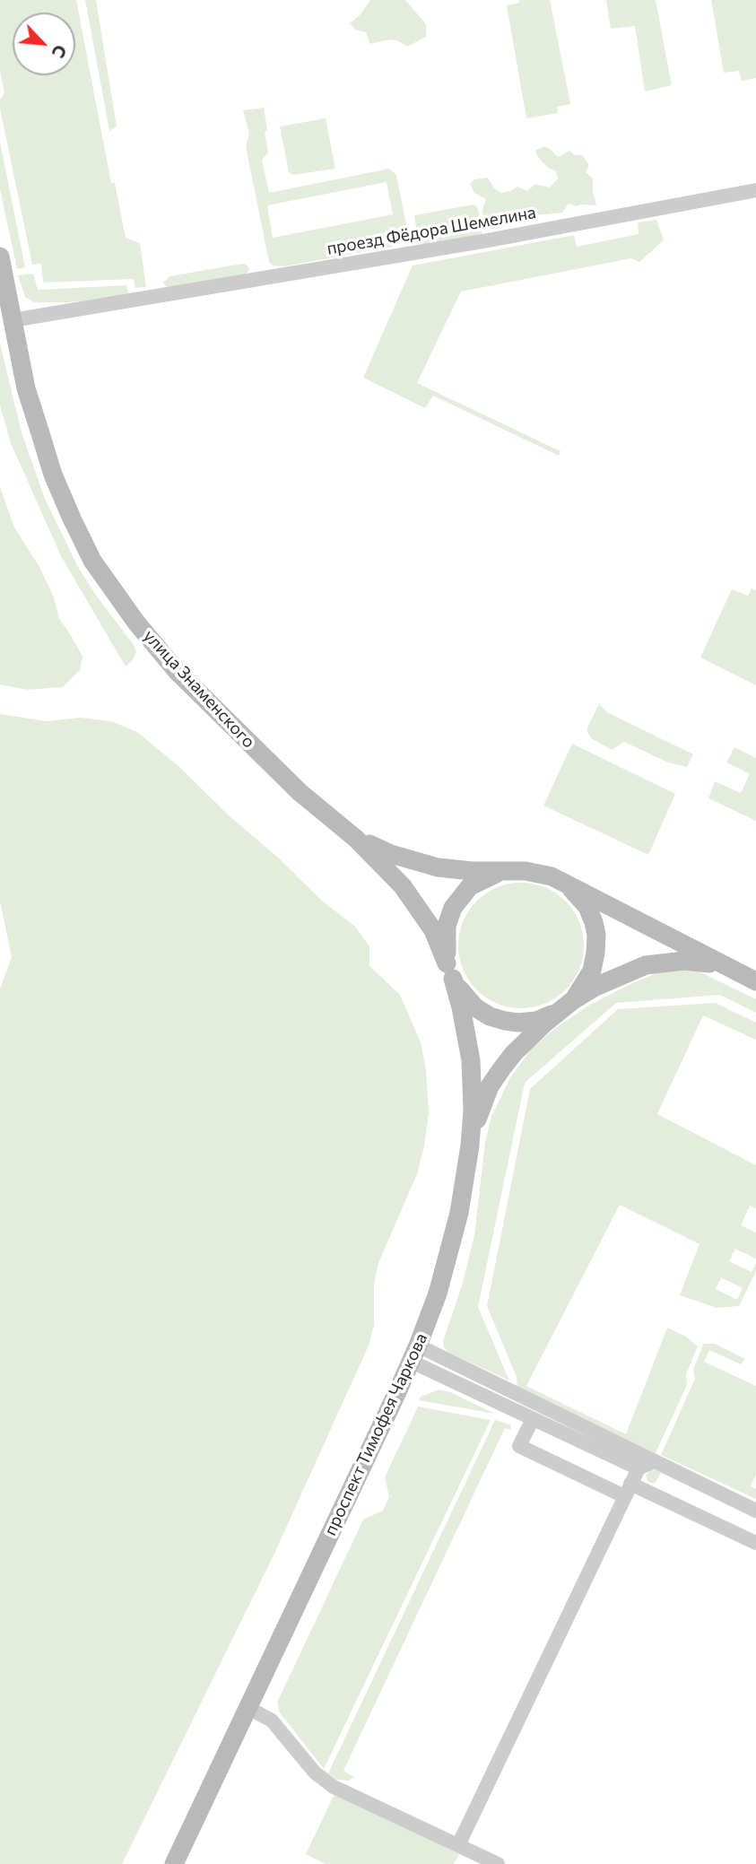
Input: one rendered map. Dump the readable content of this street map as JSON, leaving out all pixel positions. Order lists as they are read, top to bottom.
{
  "streets": {
    "main road": ["улица Знаменского", "проспект Тимофея Чаркова"],
    "street": ["проезд Фёдора Шемелина"]
  },
  "crossings": [
    ["проезд Фёдора Шемелина", "улица Знаменского"],
    ["улица Знаменского", "проспект Тимофея Чаркова"]
  ],
  "north": "bottom right"
}
